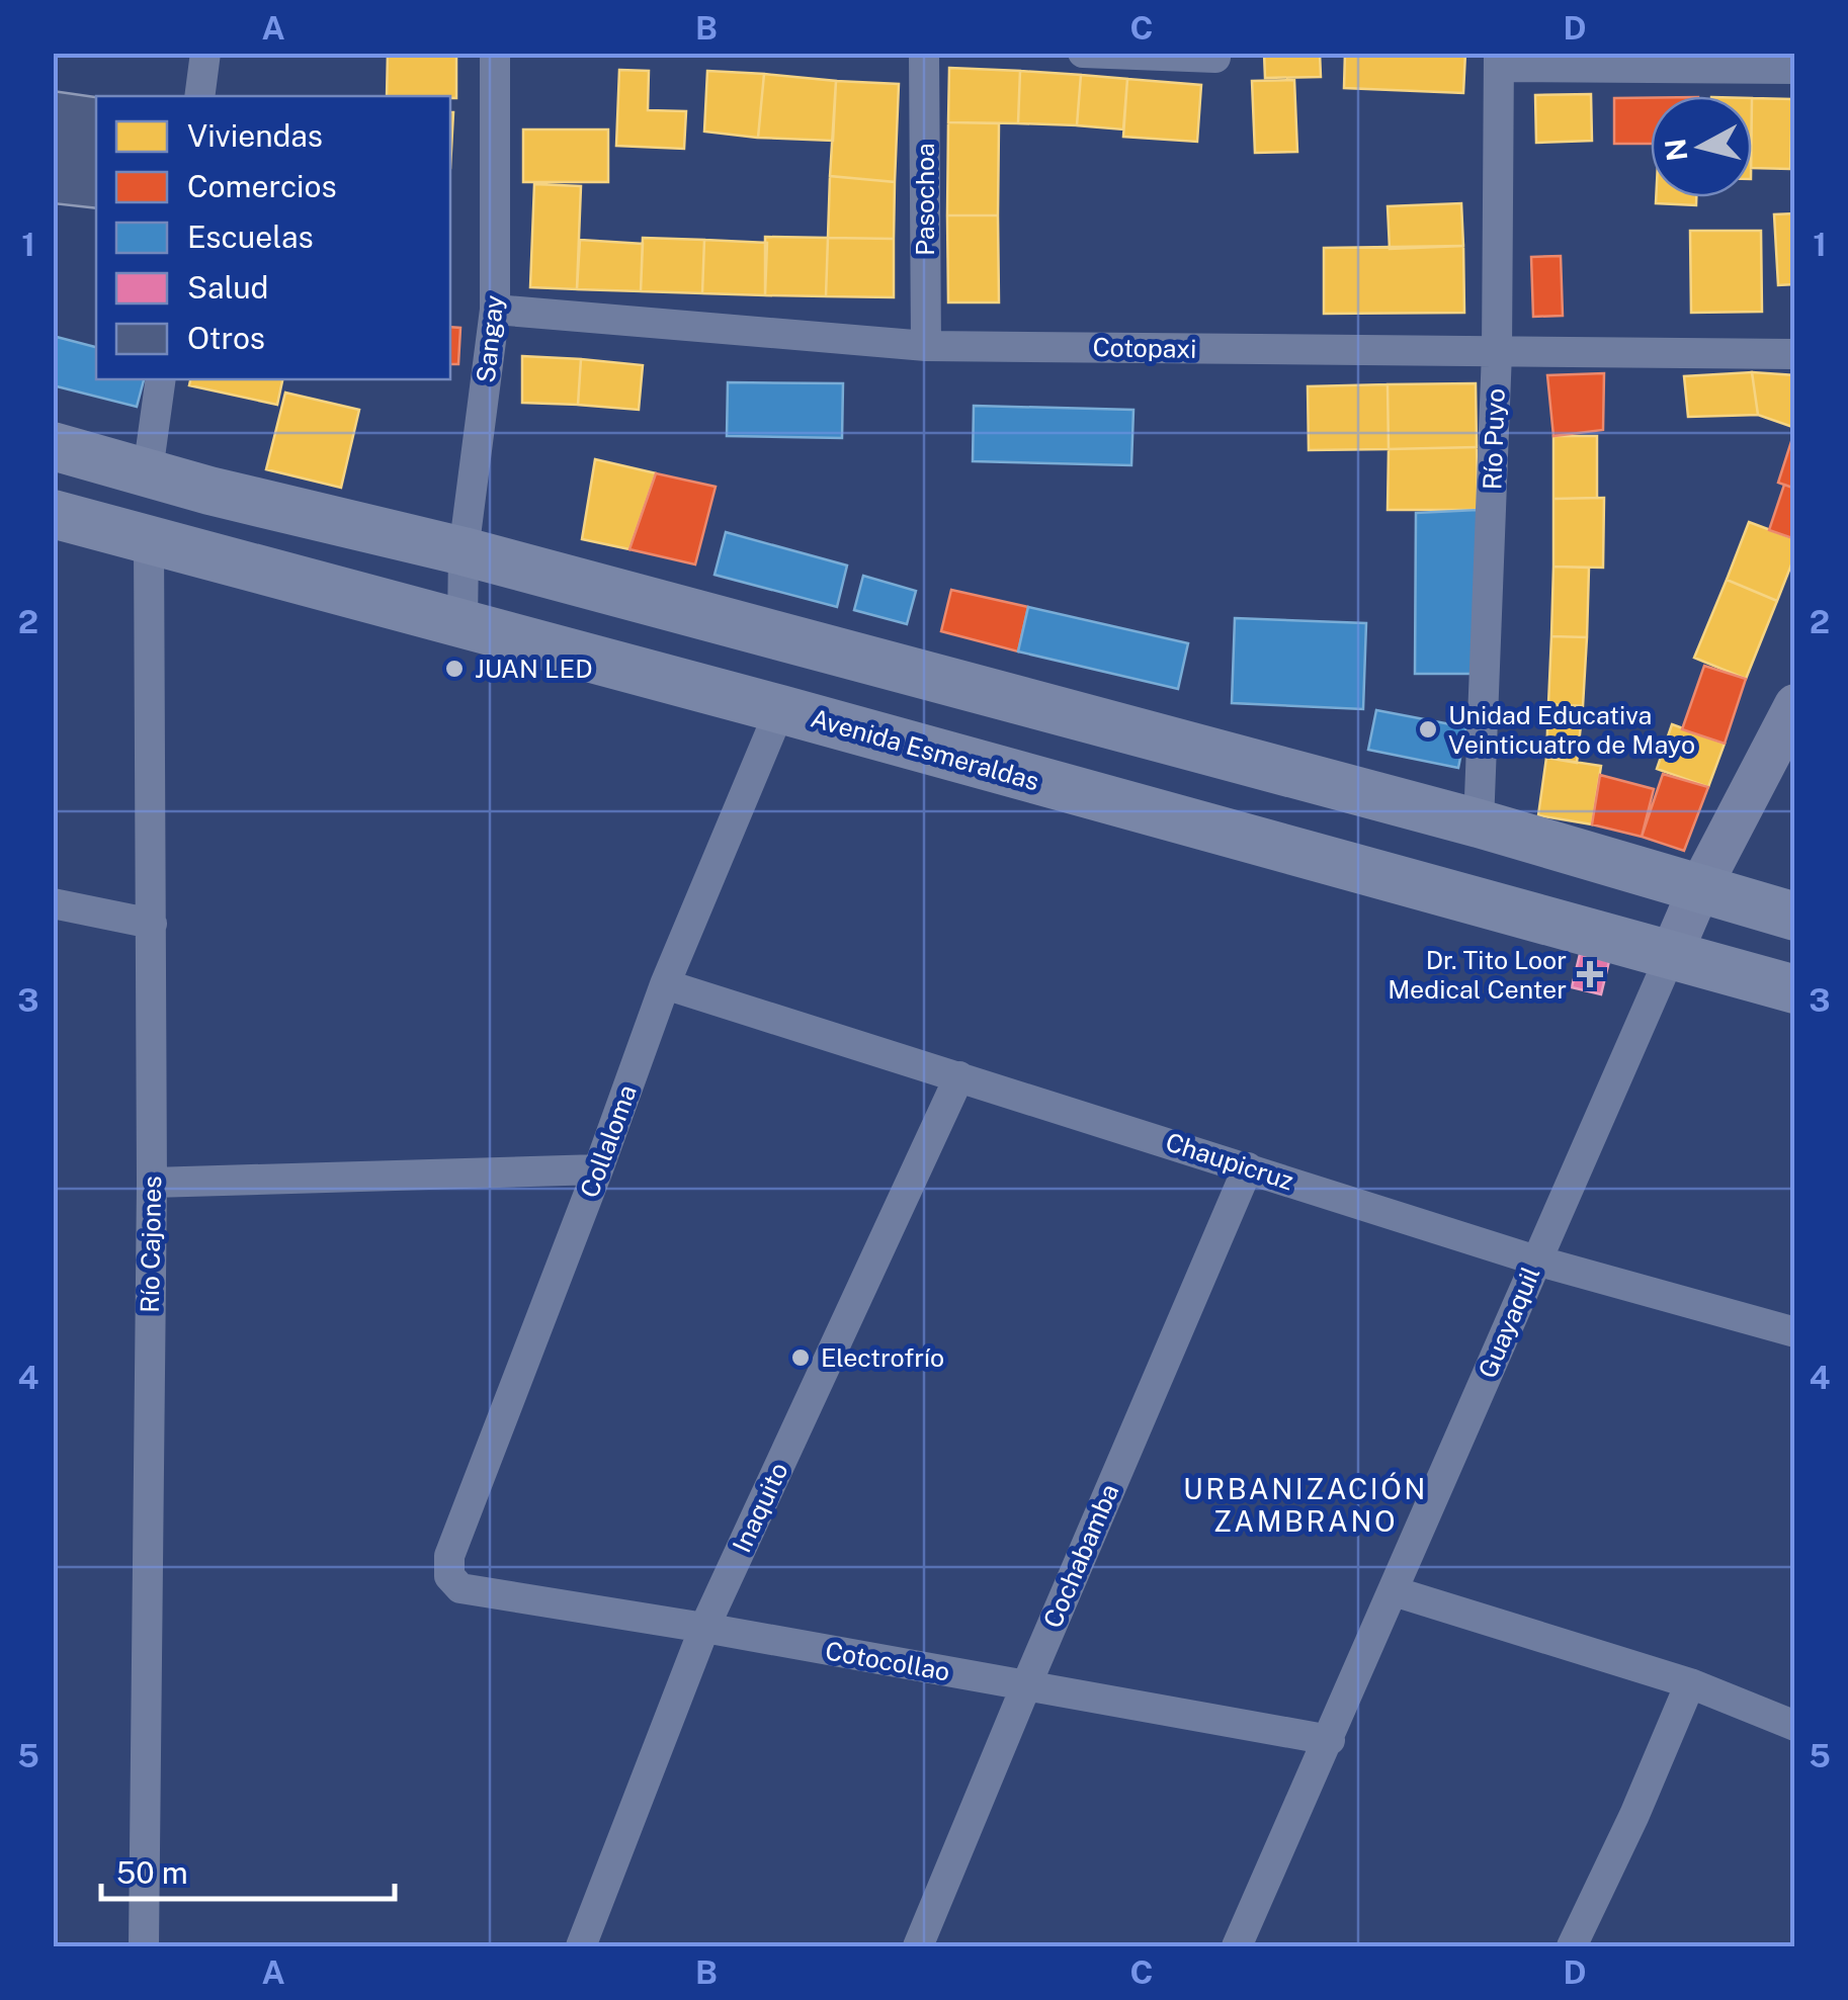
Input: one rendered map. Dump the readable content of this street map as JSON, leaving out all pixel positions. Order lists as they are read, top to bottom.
{
  "streets": {
    "main road": ["Avenida Esmeraldas"],
    "street": [
      "Pasochoa",
      "Sangay",
      "Cotopaxi",
      "Río Puyo",
      "Collaloma",
      "Chaupicruz",
      "Río Cajones",
      "Guayaquil",
      "Inaquito",
      "Cochabamba",
      "Cotocollao"
    ]
  },
  "crossings": [
    ["Pasochoa", "Cotopaxi"],
    ["Sangay", "Cotopaxi"],
    ["Sangay", "Avenida Esmeraldas"],
    ["Cotopaxi", "Río Puyo"],
    ["Avenida Esmeraldas", "Collaloma"],
    ["Avenida Esmeraldas", "Río Cajones"],
    ["Avenida Esmeraldas", "Guayaquil"],
    ["Collaloma", "Chaupicruz"],
    ["Collaloma", "Cotocollao"],
    ["Chaupicruz", "Guayaquil"],
    ["Chaupicruz", "Inaquito"],
    ["Chaupicruz", "Cochabamba"],
    ["Guayaquil", "Cotocollao"],
    ["Inaquito", "Cotocollao"],
    ["Cochabamba", "Cotocollao"]
  ],
  "districts": ["URBANIZACIÓN ZAMBRANO"],
  "places": {
    "other": ["JUAN LED", "Unidad Educativa Veinticuatro de Mayo", "Electrofrío"],
    "health": ["Dr. Tito Loor Medical Center"]
  },
  "legend": [
    "Viviendas",
    "Comercios",
    "Escuelas",
    "Salud",
    "Otros"
  ],
  "scale_bar": "50 m",
  "north": "left",
  "grid": {
    "columns": [
      "A",
      "B",
      "C",
      "D"
    ],
    "rows": [
      "1",
      "2",
      "3",
      "4",
      "5"
    ]
  }
}
